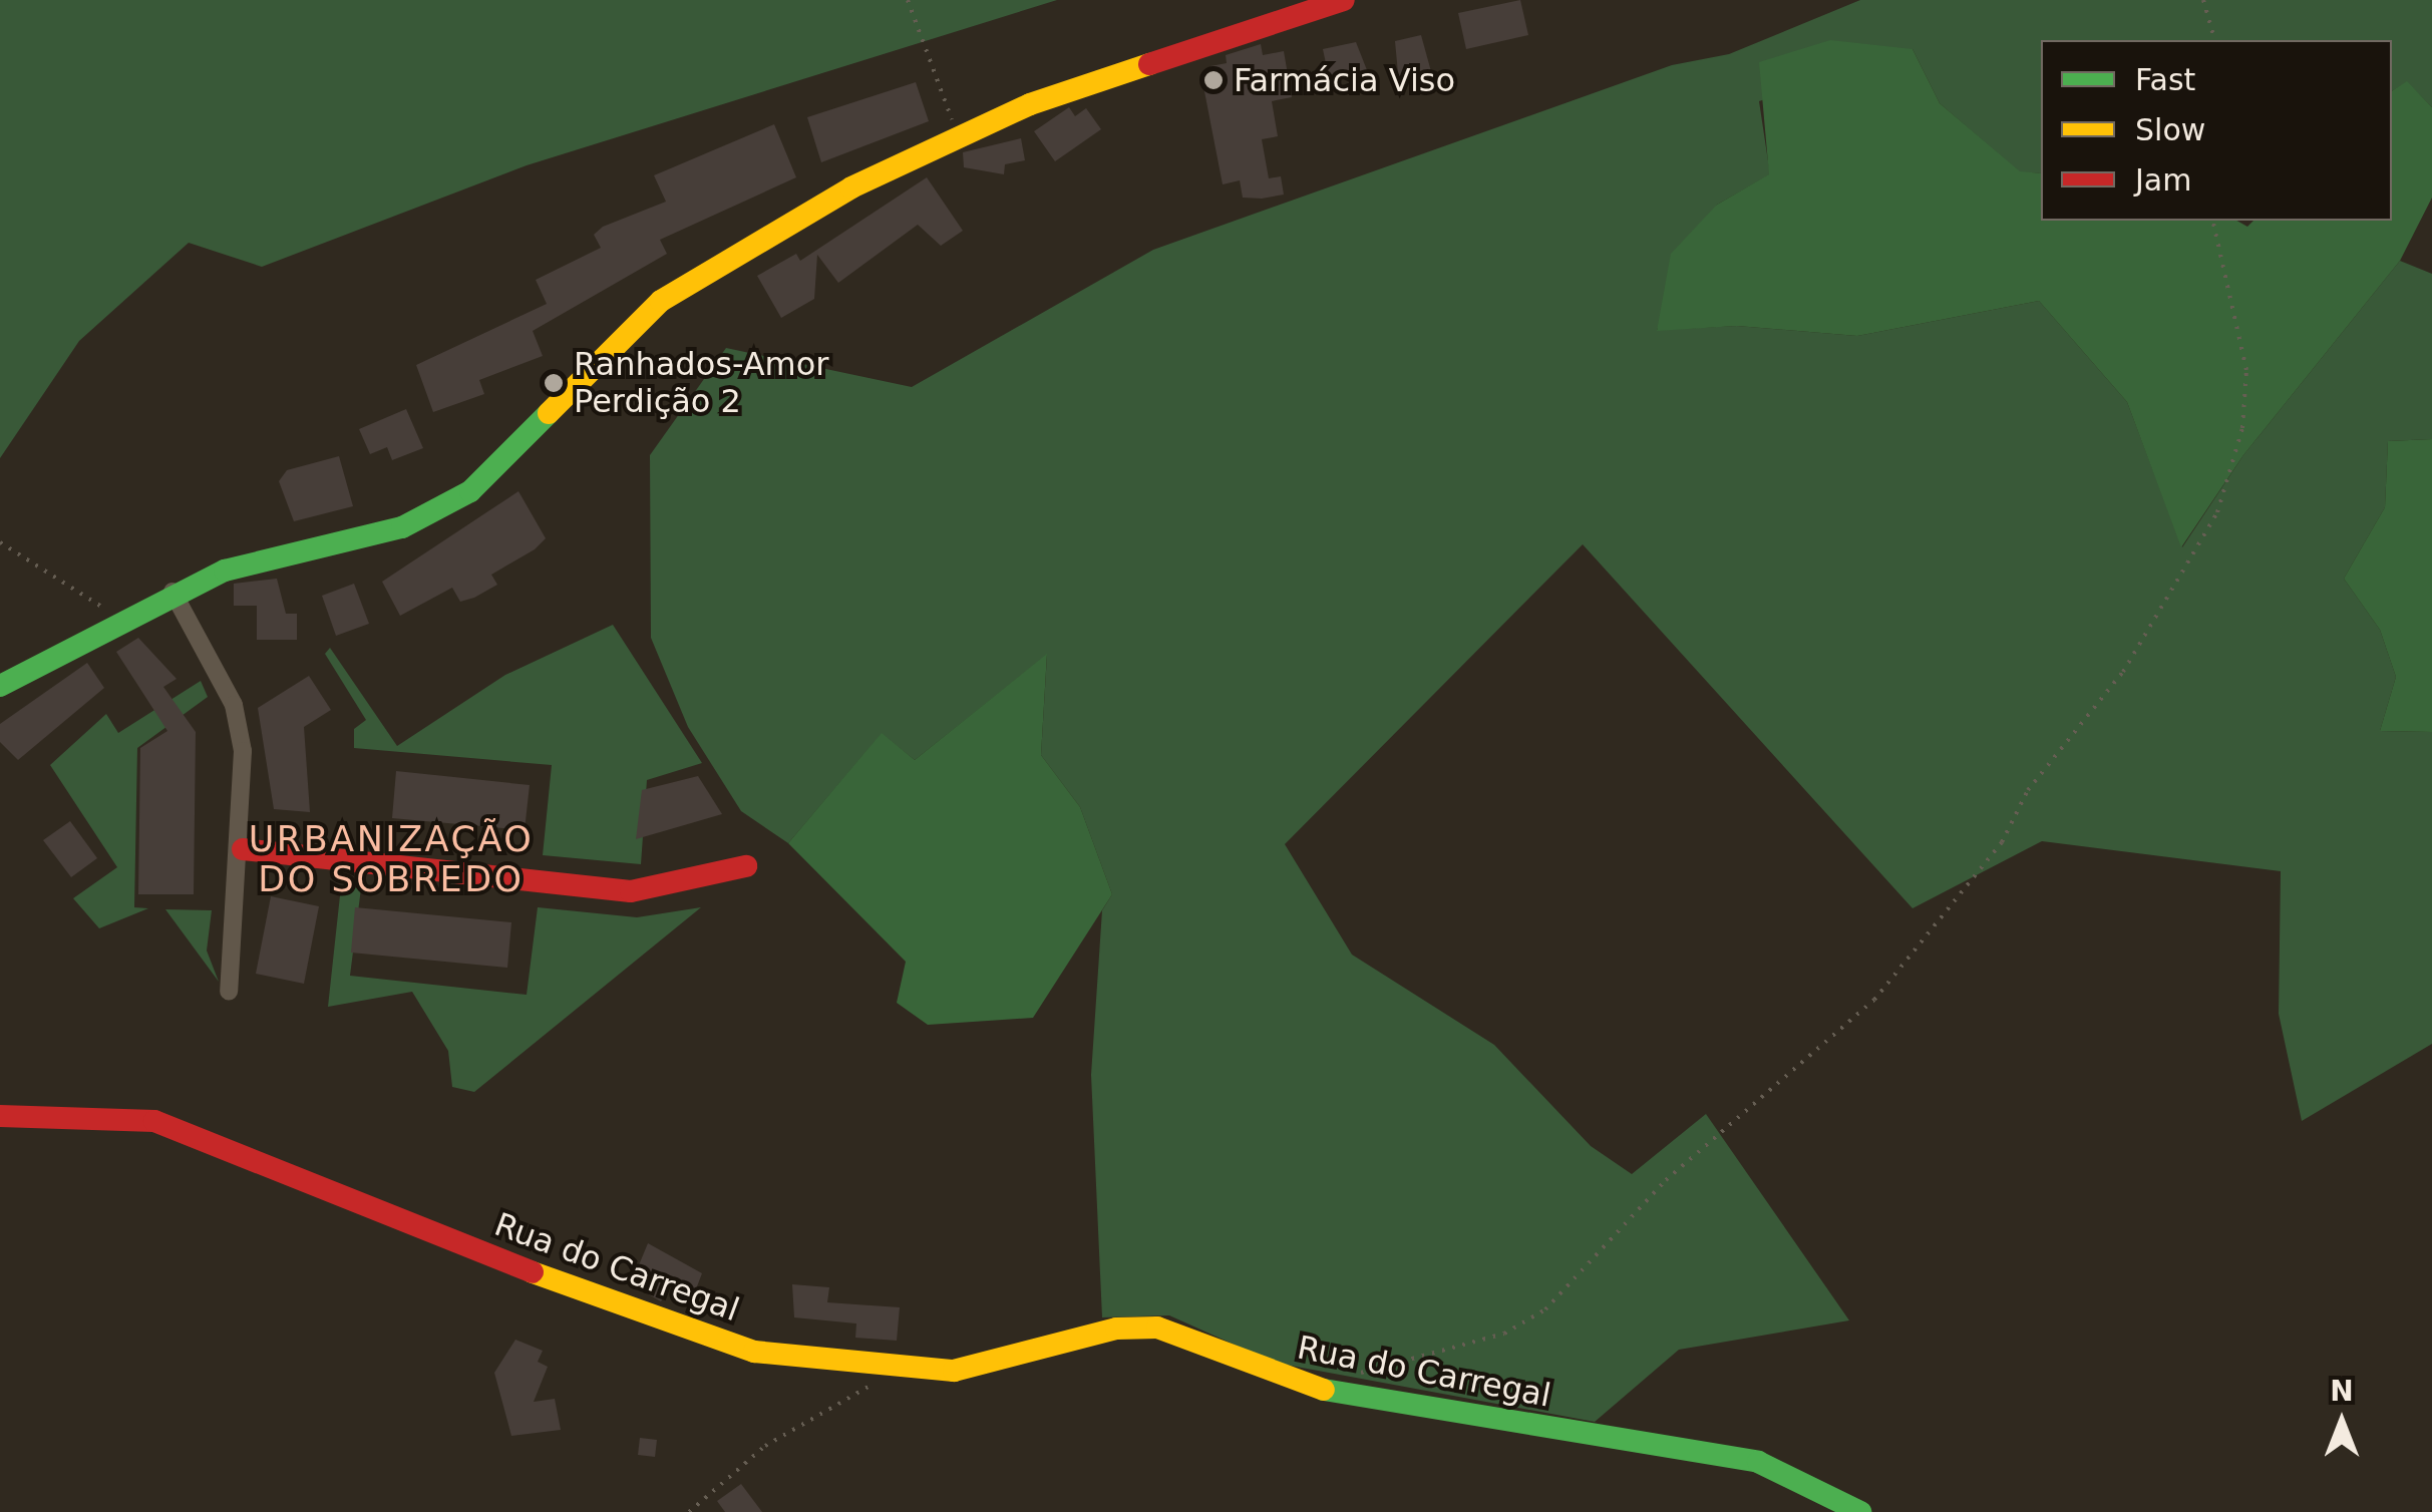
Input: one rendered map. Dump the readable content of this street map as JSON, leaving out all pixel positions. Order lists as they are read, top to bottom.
{
  "streets": {
    "street": ["Rua do Carregal"]
  },
  "districts": ["URBANIZAÇÃO DO SOBREDO"],
  "places": ["Farmácia Viso", "Ranhados-Amor Perdição 2"],
  "legend": ["Fast", "Slow", "Jam"],
  "north": "top"
}
